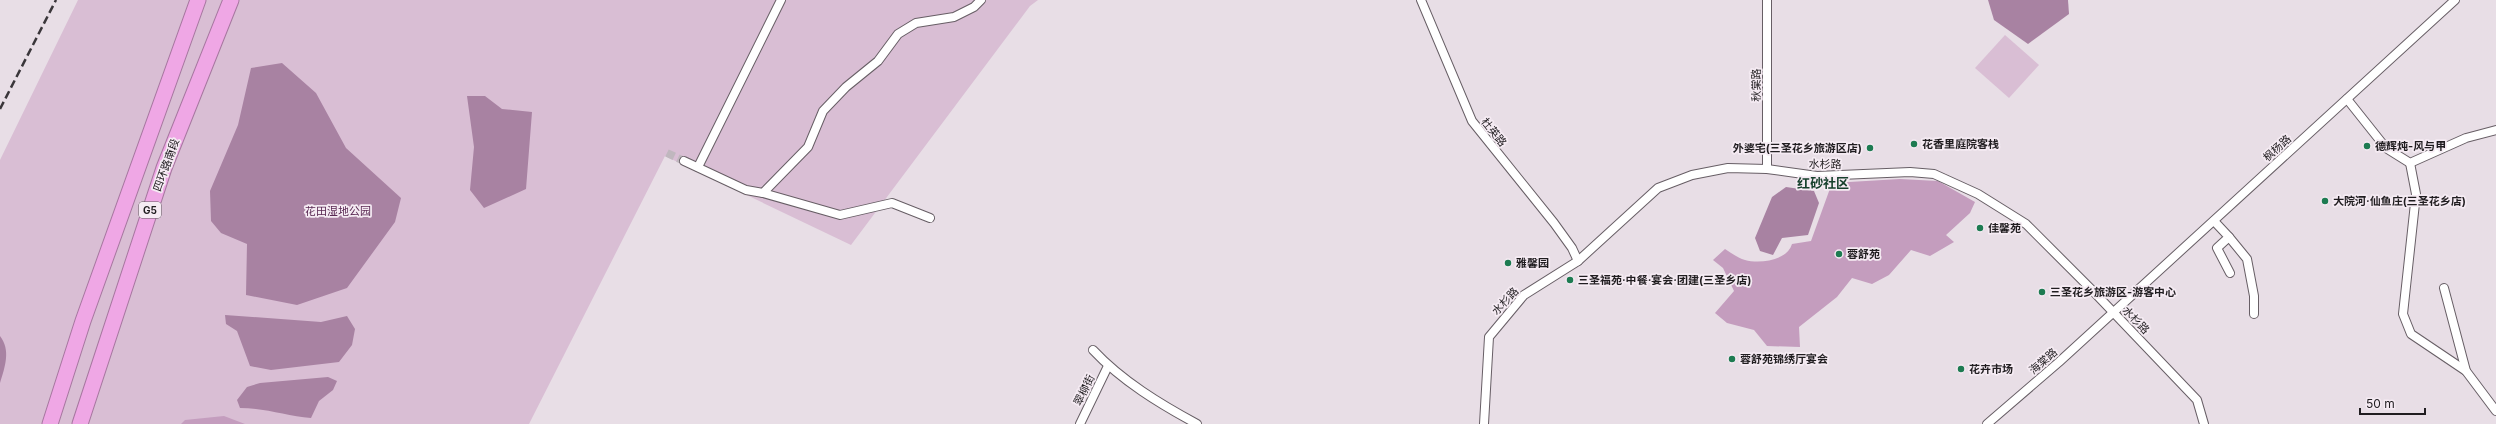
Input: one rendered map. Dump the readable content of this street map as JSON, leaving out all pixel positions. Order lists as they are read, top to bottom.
{
  "streets": {
    "highway": ["四环路南段", "G5"],
    "street": [
      "秋棠路",
      "杜英路",
      "枫杨路",
      "水杉路",
      "海棠路",
      "翠柳街"
    ]
  },
  "crossings": [
    ["秋棠路", "水杉路"],
    ["杜英路", "水杉路"],
    ["枫杨路", "水杉路"],
    ["枫杨路", "海棠路"],
    ["水杉路", "海棠路"]
  ],
  "districts": ["红砂社区"],
  "parks": ["花田湿地公园"],
  "places": [
    "花香里庭院客栈",
    "德辉炖-风与甲",
    "外婆宅(三圣花乡旅游区店)",
    "大院河·仙鱼庄(三圣花乡店)",
    "佳馨苑",
    "蓉舒苑",
    "雅馨园",
    "三圣福苑·中餐·宴会·团建(三圣乡店)",
    "三圣花乡旅游区-游客中心",
    "蓉舒苑锦绣厅宴会",
    "花卉市场"
  ],
  "scale_bar": "50 m"
}
